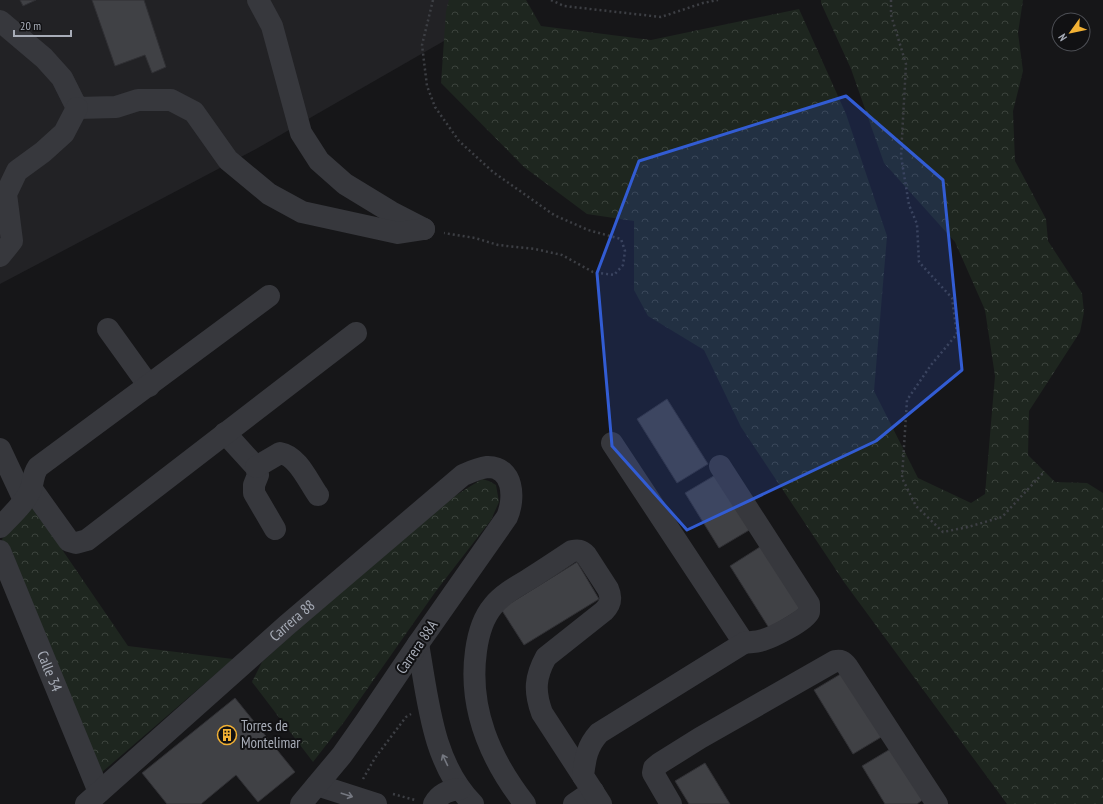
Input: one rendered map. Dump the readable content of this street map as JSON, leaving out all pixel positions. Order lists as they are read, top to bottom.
{
  "streets": {
    "street": ["Carrera 88", "Carrera 88A", "Calle 34"]
  },
  "crossings": [
    ["Carrera 88", "Carrera 88A"],
    ["Carrera 88", "Calle 34"]
  ],
  "places": {
    "building": ["Torres de Montelimar"]
  },
  "scale_bar": "20 m",
  "north": "bottom left"
}
